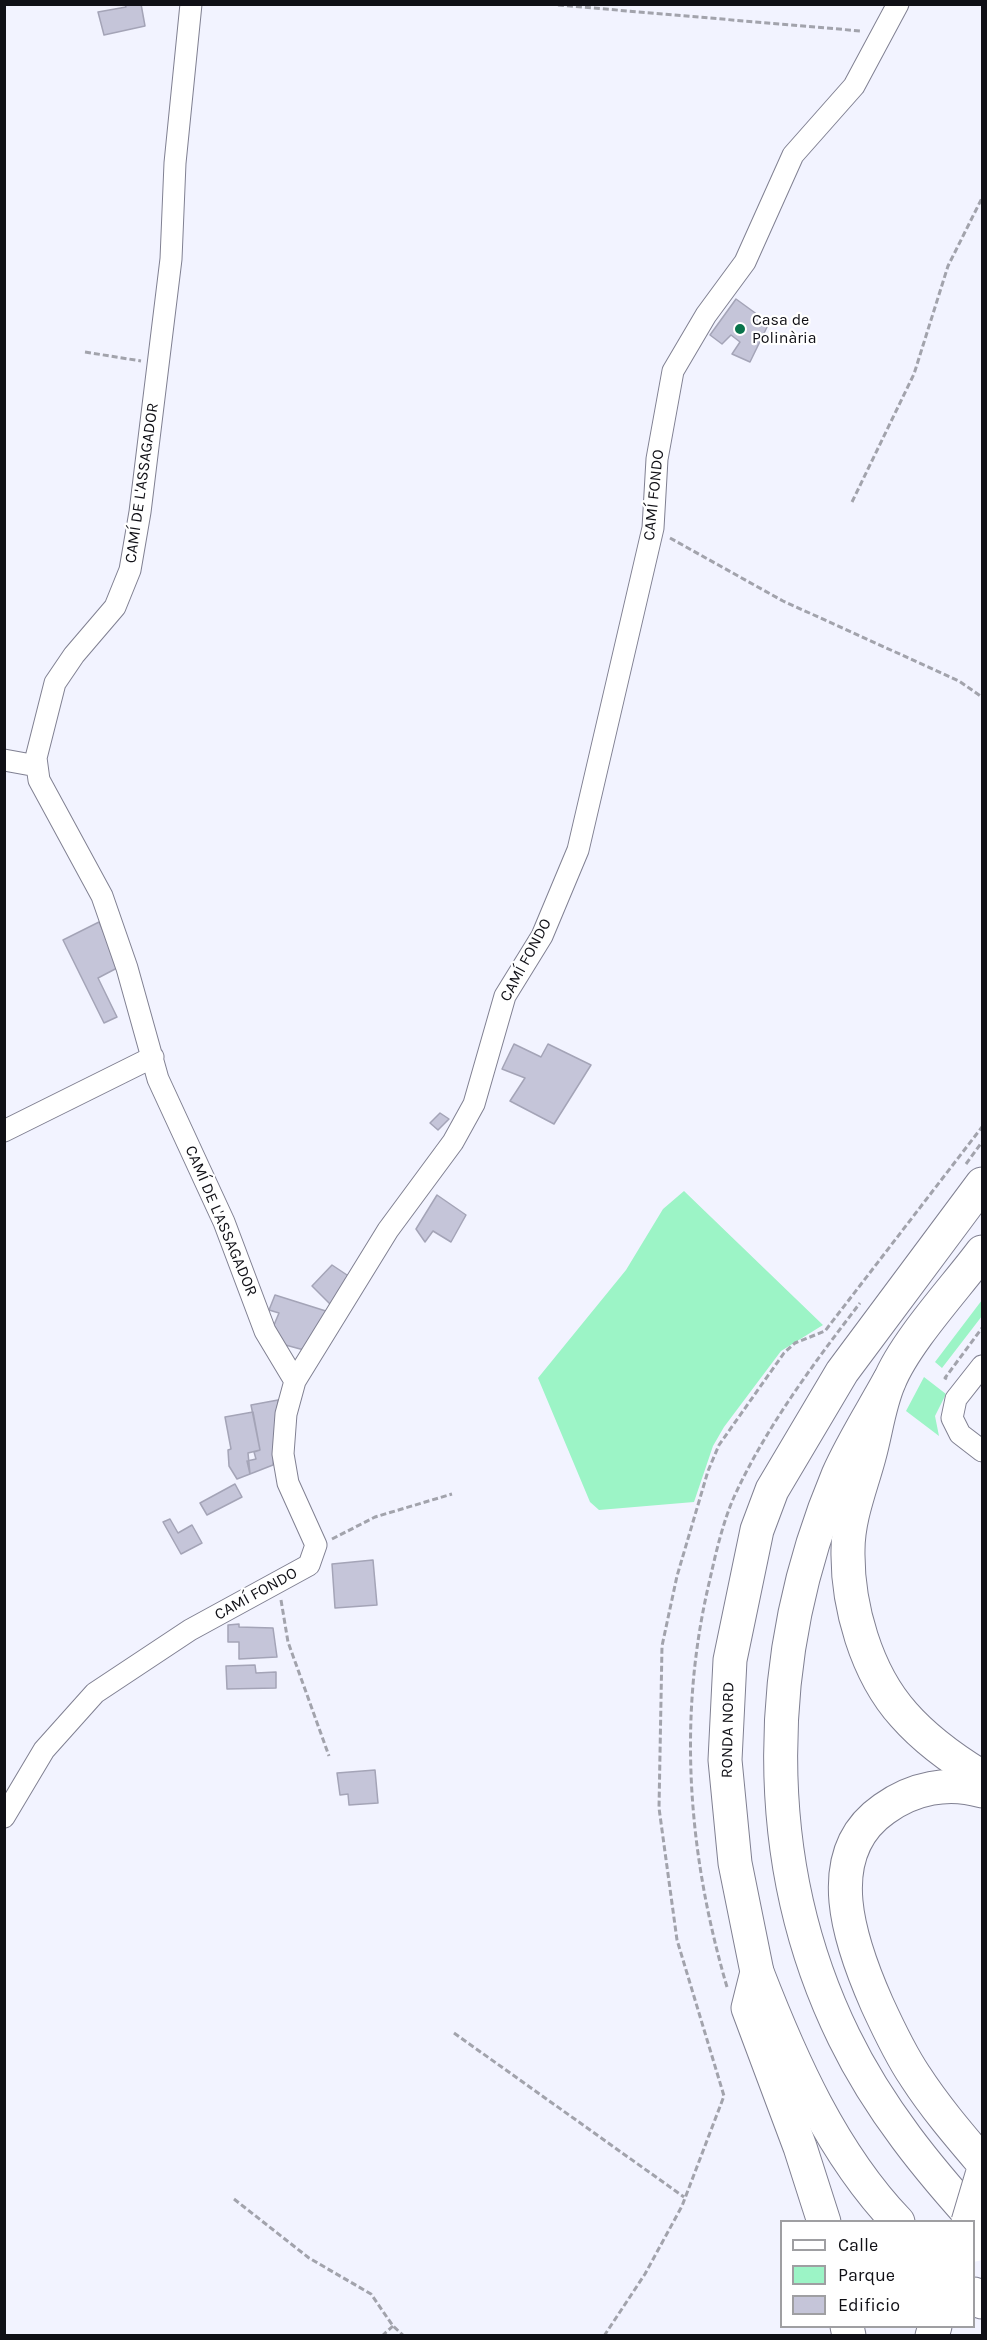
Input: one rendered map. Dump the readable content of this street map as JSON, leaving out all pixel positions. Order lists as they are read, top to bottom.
{
  "streets": {
    "main road": ["RONDA NORD"],
    "street": ["CAMÍ DE L'ASSAGADOR", "CAMÍ FONDO"]
  },
  "crossings": [
    ["CAMÍ DE L'ASSAGADOR", "CAMÍ FONDO"]
  ],
  "places": ["Casa de Polinària"],
  "legend": ["Calle", "Parque", "Edificio"]
}
